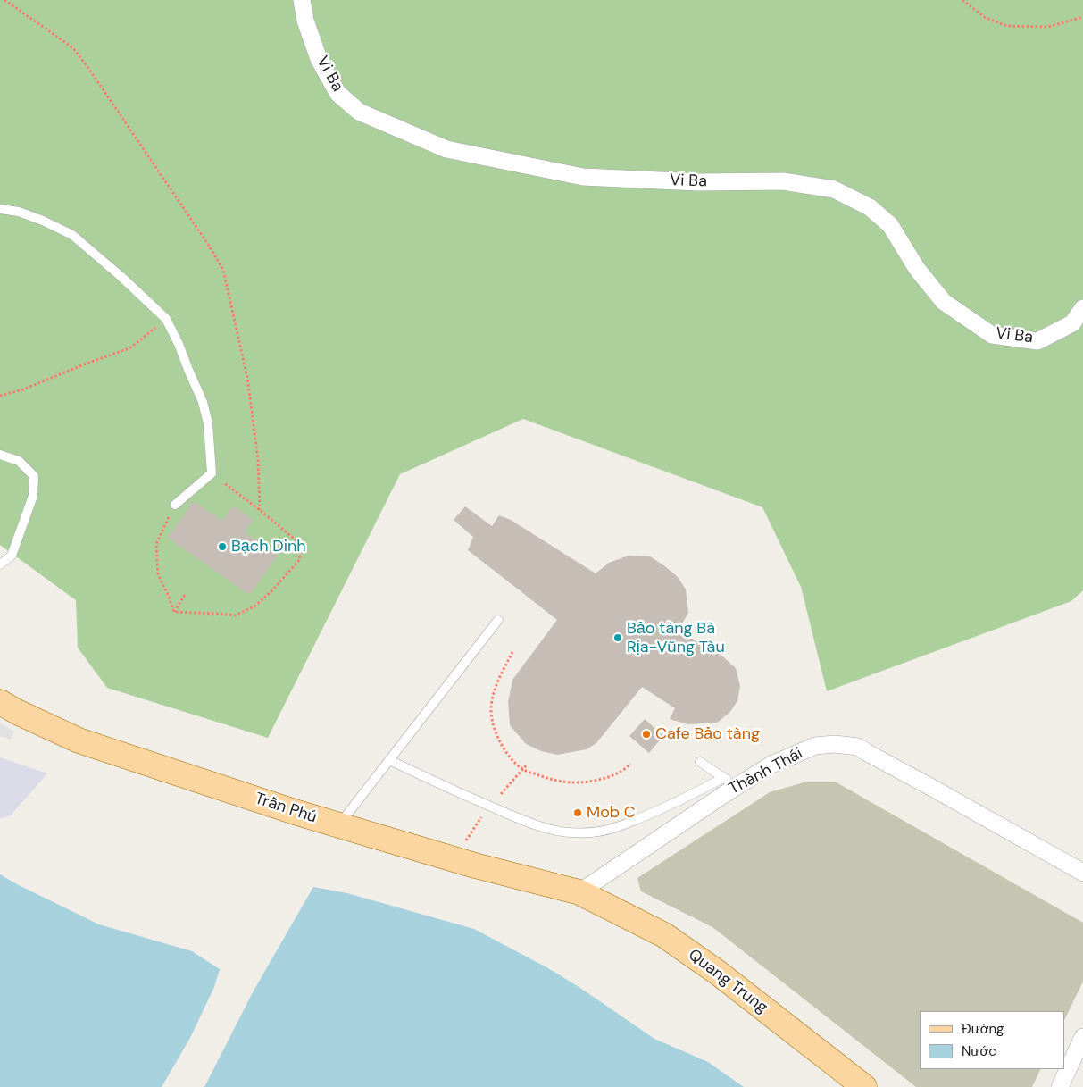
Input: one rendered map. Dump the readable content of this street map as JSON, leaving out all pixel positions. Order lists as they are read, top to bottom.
{
  "streets": {
    "main road": ["Trần Phú", "Quang Trung"],
    "street": ["Vi Ba", "Thành Thái"]
  },
  "crossings": [
    ["Thành Thái", "Trần Phú"],
    ["Thành Thái", "Quang Trung"],
    ["Trần Phú", "Quang Trung"]
  ],
  "places": [
    "Bạch Dinh",
    "Bảo tàng Bà Rịa-Vũng Tàu",
    "Cafe Bảo tàng",
    "Mob C"
  ],
  "legend": ["Đường", "Nước"]
}
